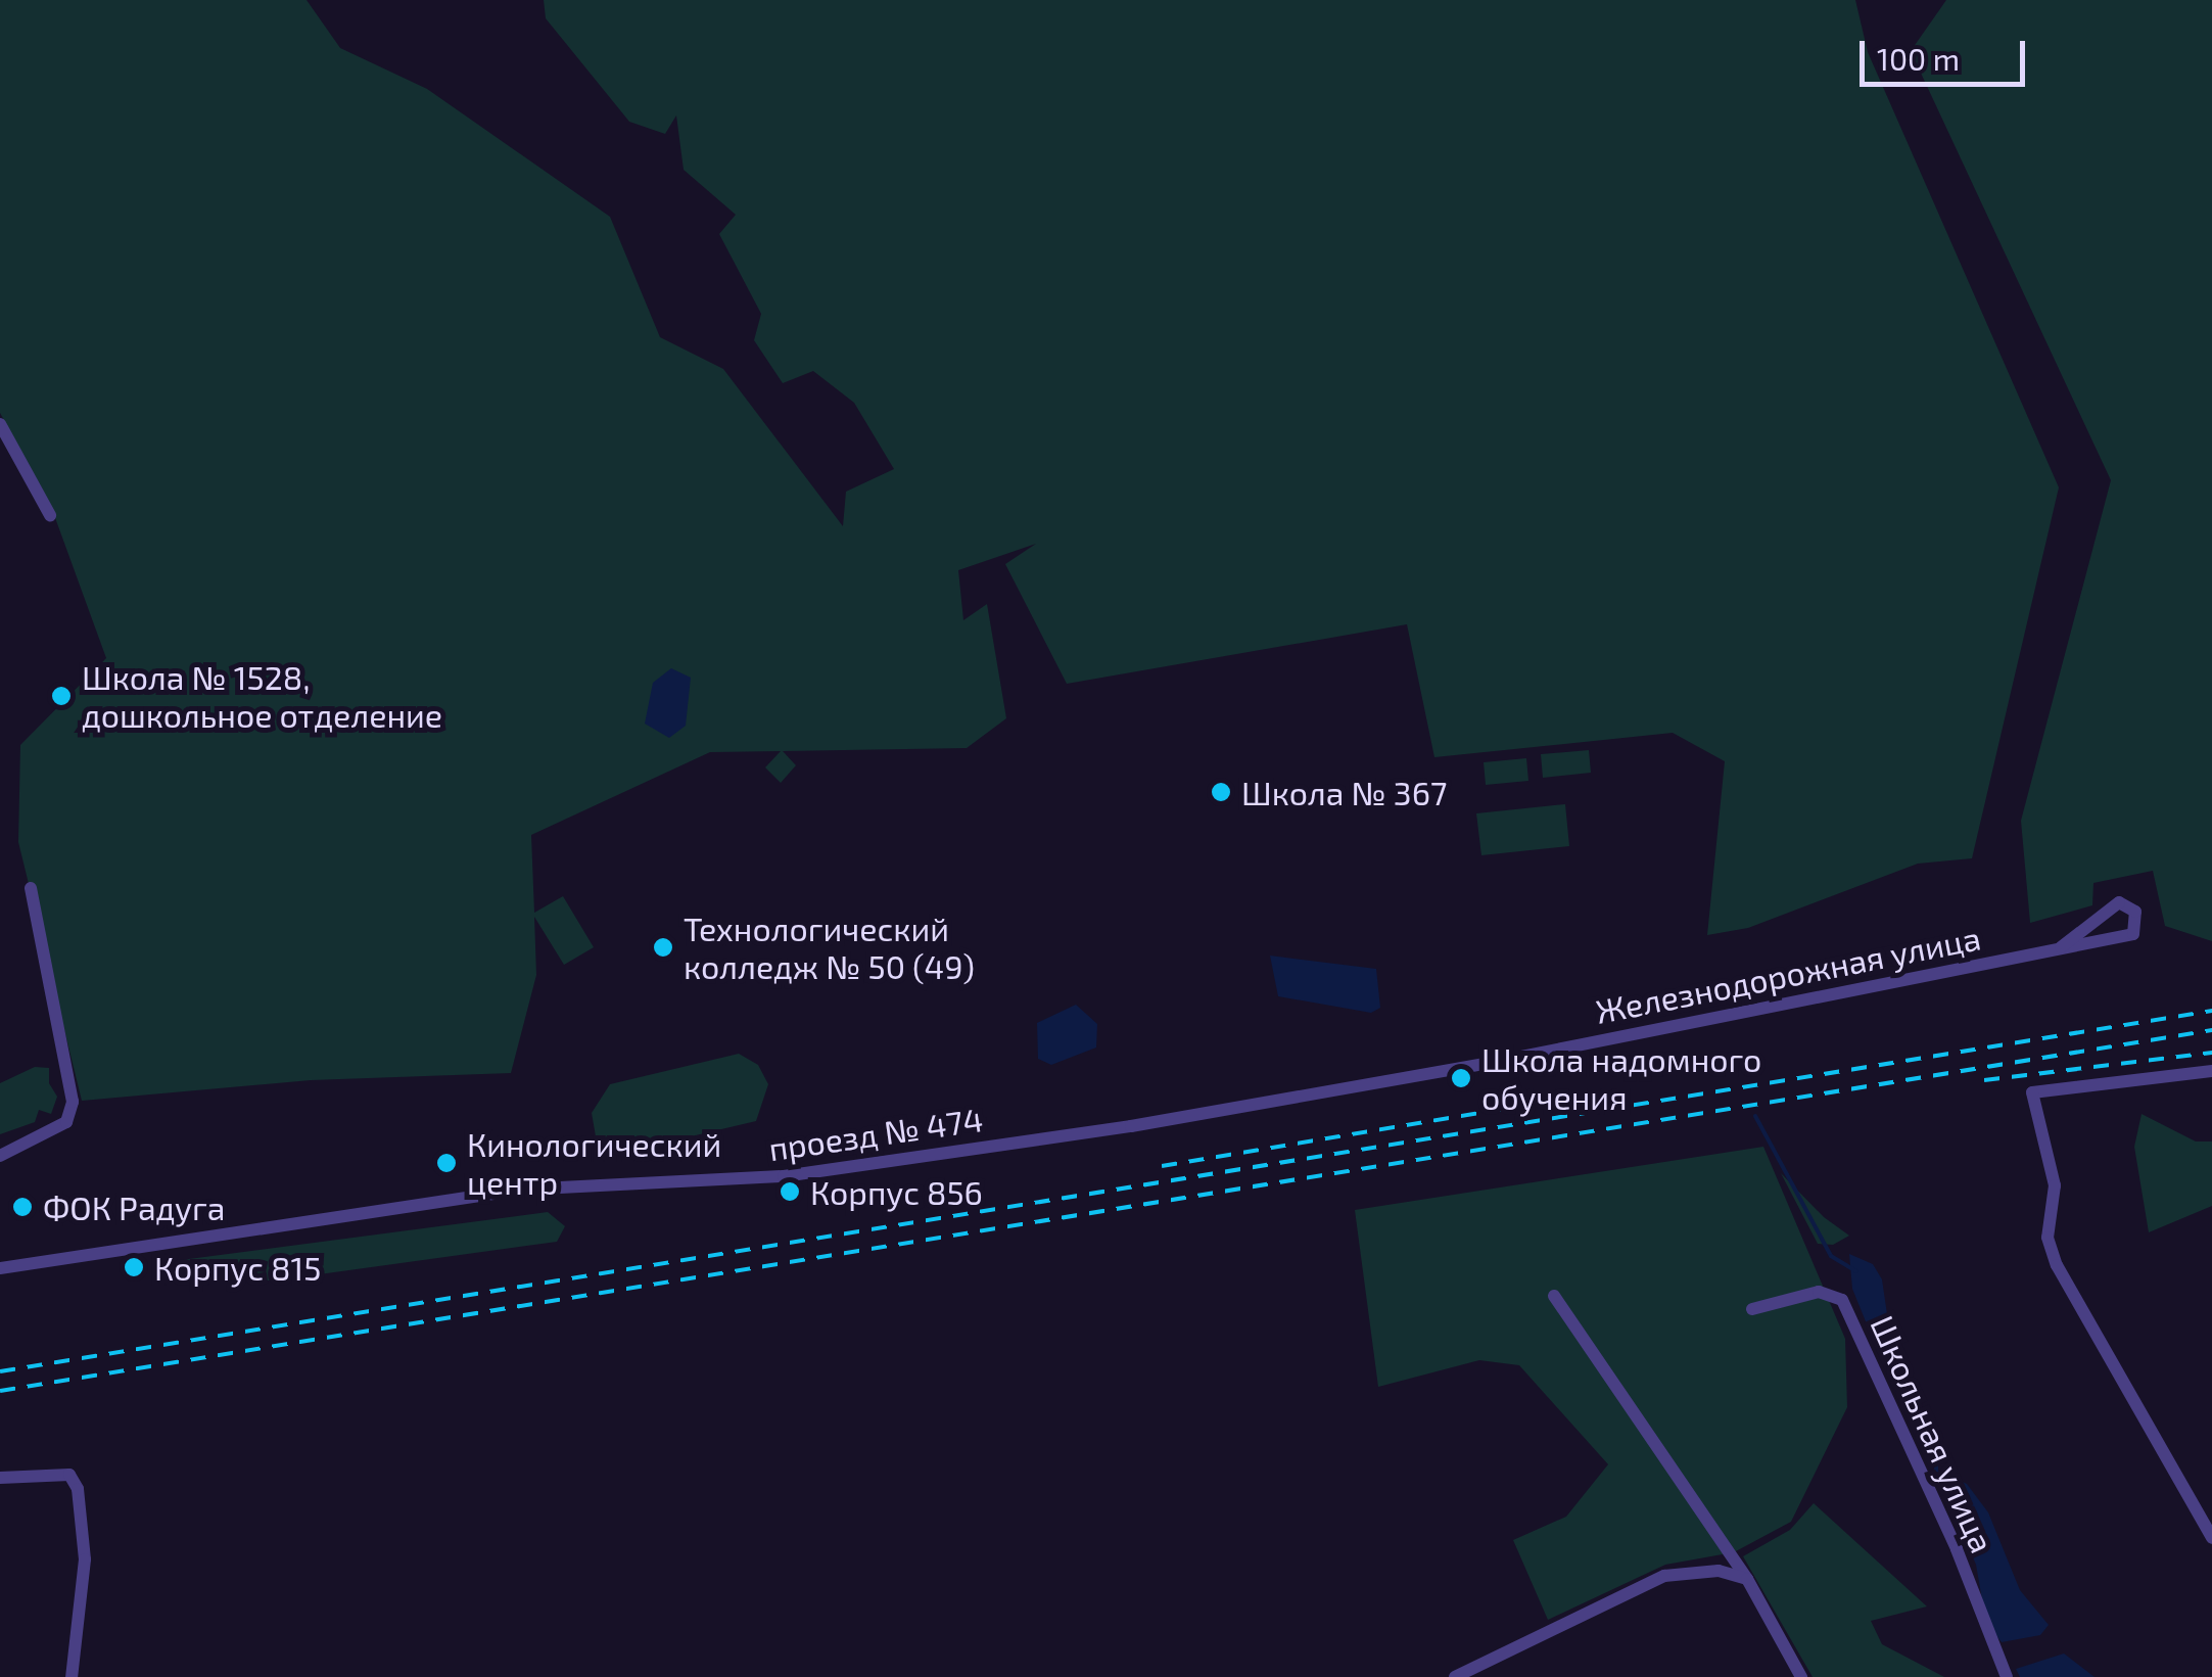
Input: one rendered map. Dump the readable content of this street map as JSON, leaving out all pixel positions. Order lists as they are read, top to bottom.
{
  "streets": {
    "street": ["Железнодорожная улица", "проезд № 474", "Школьная улица"]
  },
  "crossings": [
    ["Железнодорожная улица", "проезд № 474"]
  ],
  "places": [
    "Школа № 1528, дошкольное отделение",
    "Школа № 367",
    "Технологический колледж № 50 (49)",
    "Школа надомного обучения",
    "Кинологический центр",
    "Корпус 856",
    "ФОК Радуга",
    "Корпус 815"
  ],
  "scale_bar": "100 m"
}
